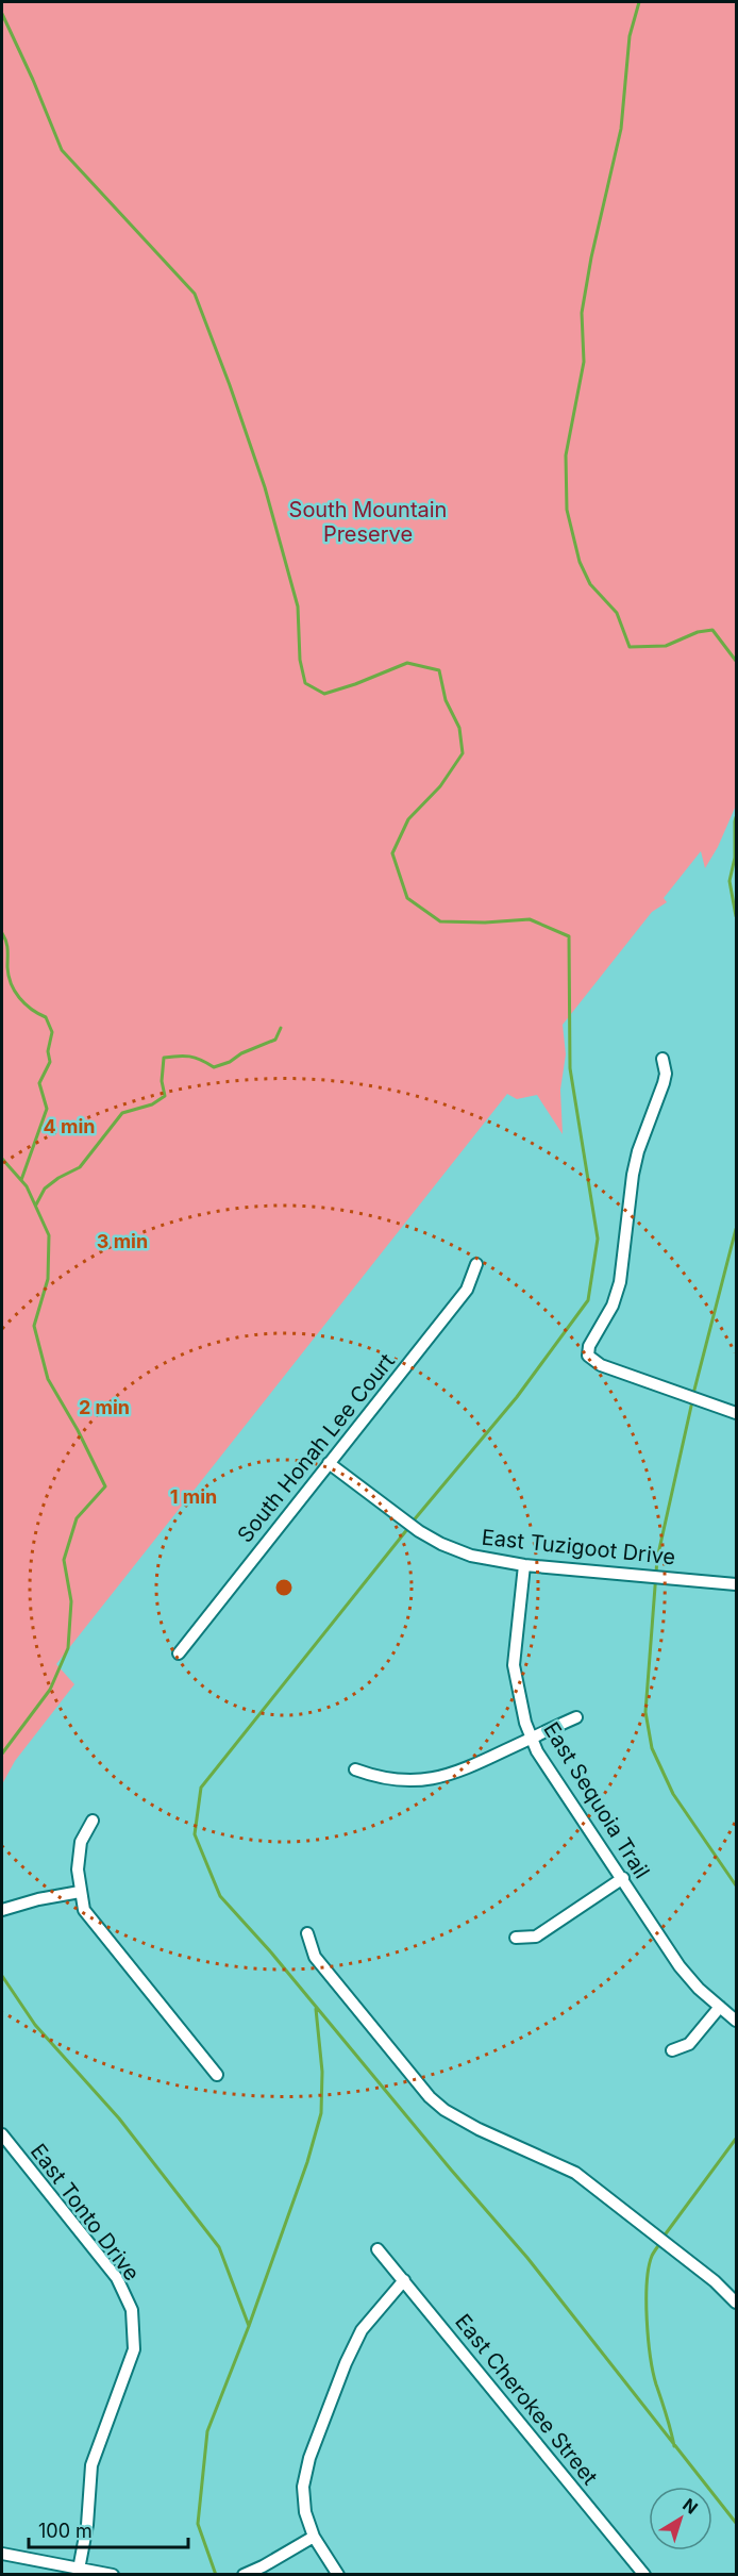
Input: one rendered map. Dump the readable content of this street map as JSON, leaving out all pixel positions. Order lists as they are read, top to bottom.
{
  "streets": {
    "street": [
      "South Honah Lee Court",
      "East Tuzigoot Drive",
      "East Sequoia Trail",
      "East Tonto Drive",
      "East Cherokee Street"
    ]
  },
  "crossings": [
    ["South Honah Lee Court", "East Tuzigoot Drive"],
    ["East Tuzigoot Drive", "East Sequoia Trail"]
  ],
  "parks": ["South Mountain Preserve"],
  "scale_bar": "100 m",
  "north": "top right",
  "rings": [
    "4 min",
    "3 min",
    "2 min",
    "1 min"
  ]
}
